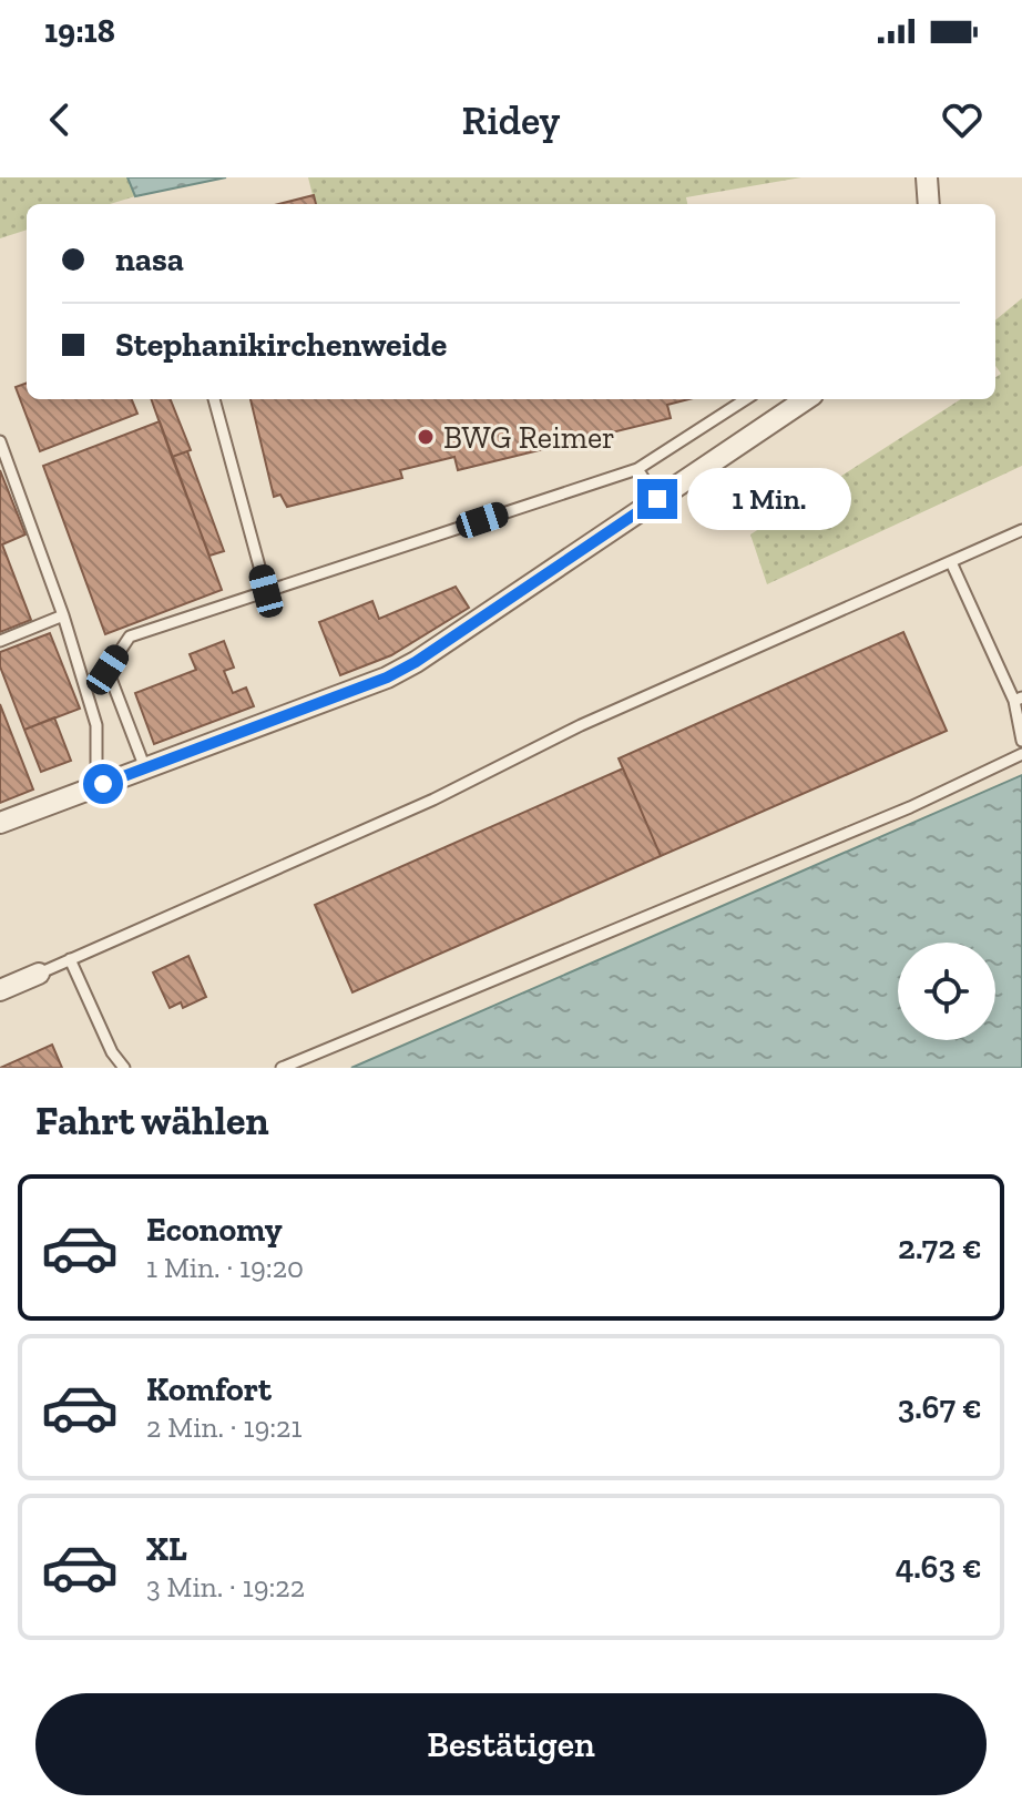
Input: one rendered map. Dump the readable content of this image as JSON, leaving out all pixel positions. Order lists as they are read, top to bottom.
{
  "places": ["BWG Reimer"],
  "page": {
    "status": "19:18",
    "header": "Ridey",
    "banner": ["nasa", "Stephanikirchenweide"],
    "bubble": "1 Min.",
    "heading": "Fahrt wählen",
    "list": [
      {
        "name": "Economy",
        "note": "1 Min. · 19:20",
        "value": "2.72 €"
      },
      {
        "name": "Komfort",
        "note": "2 Min. · 19:21",
        "value": "3.67 €"
      },
      {
        "name": "XL",
        "note": "3 Min. · 19:22",
        "value": "4.63 €"
      }
    ],
    "buttons": "Bestätigen"
  }
}
